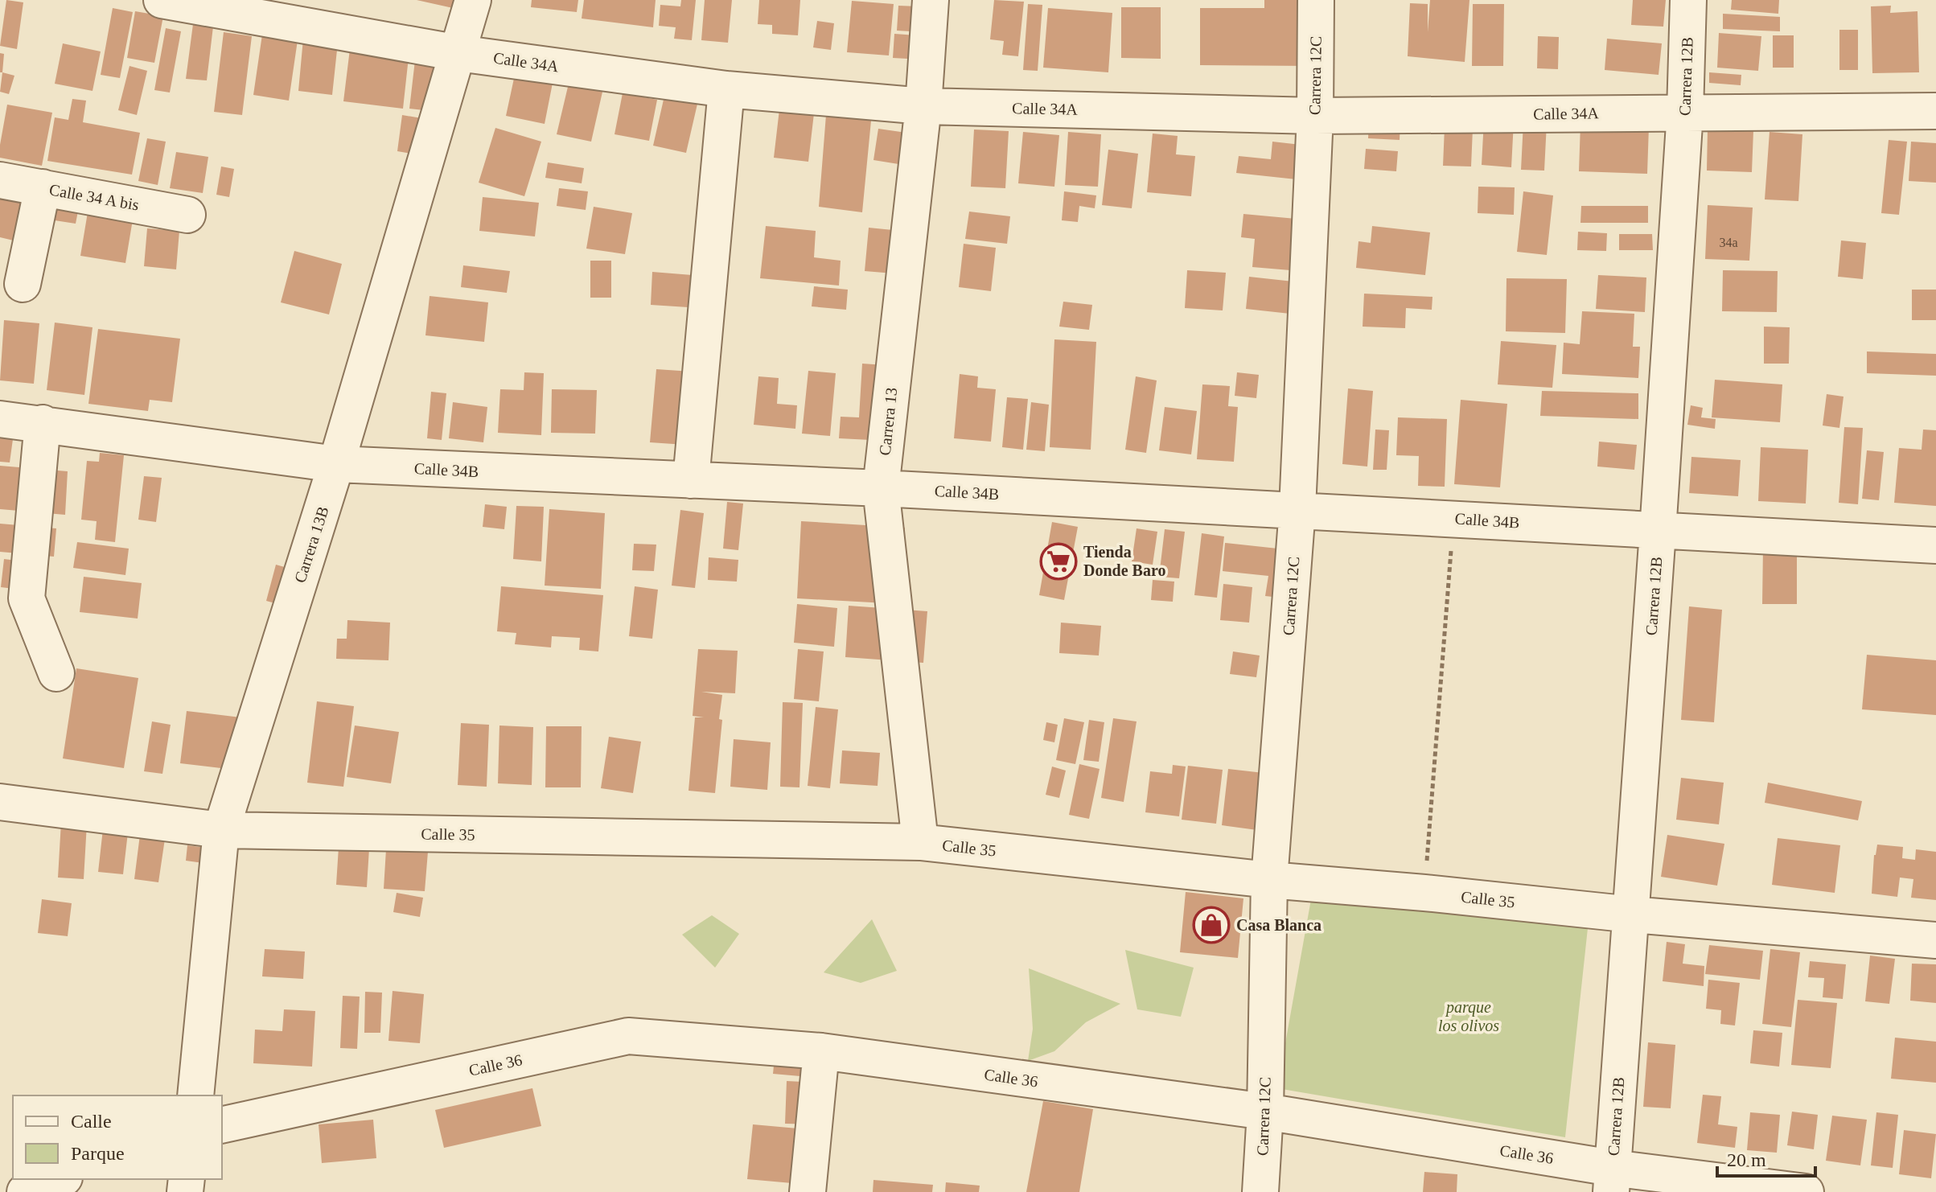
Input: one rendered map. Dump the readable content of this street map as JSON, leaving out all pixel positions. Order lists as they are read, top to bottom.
{
  "streets": {
    "street": [
      "Calle 34A",
      "Carrera 12C",
      "Carrera 12B",
      "Calle 34 A bis",
      "Carrera 13",
      "Calle 34B",
      "Carrera 13B",
      "Calle 35",
      "Calle 36"
    ]
  },
  "crossings": [
    ["Calle 34A", "Carrera 12C"],
    ["Calle 34A", "Carrera 12B"],
    ["Calle 34A", "Carrera 13"],
    ["Calle 34A", "Carrera 13B"],
    ["Carrera 12C", "Calle 34B"],
    ["Carrera 12C", "Calle 35"],
    ["Carrera 12C", "Calle 36"],
    ["Carrera 12B", "Calle 34B"],
    ["Carrera 12B", "Calle 35"],
    ["Carrera 12B", "Calle 36"],
    ["Carrera 13", "Calle 34B"],
    ["Carrera 13", "Calle 35"],
    ["Calle 34B", "Carrera 13B"],
    ["Carrera 13B", "Calle 35"]
  ],
  "parks": ["parque los olivos"],
  "places": {
    "supermarket": ["Tienda Donde Baro"],
    "shop": ["Casa Blanca"]
  },
  "house_numbers": ["34a"],
  "legend": ["Calle", "Parque"],
  "scale_bar": "20 m"
}
